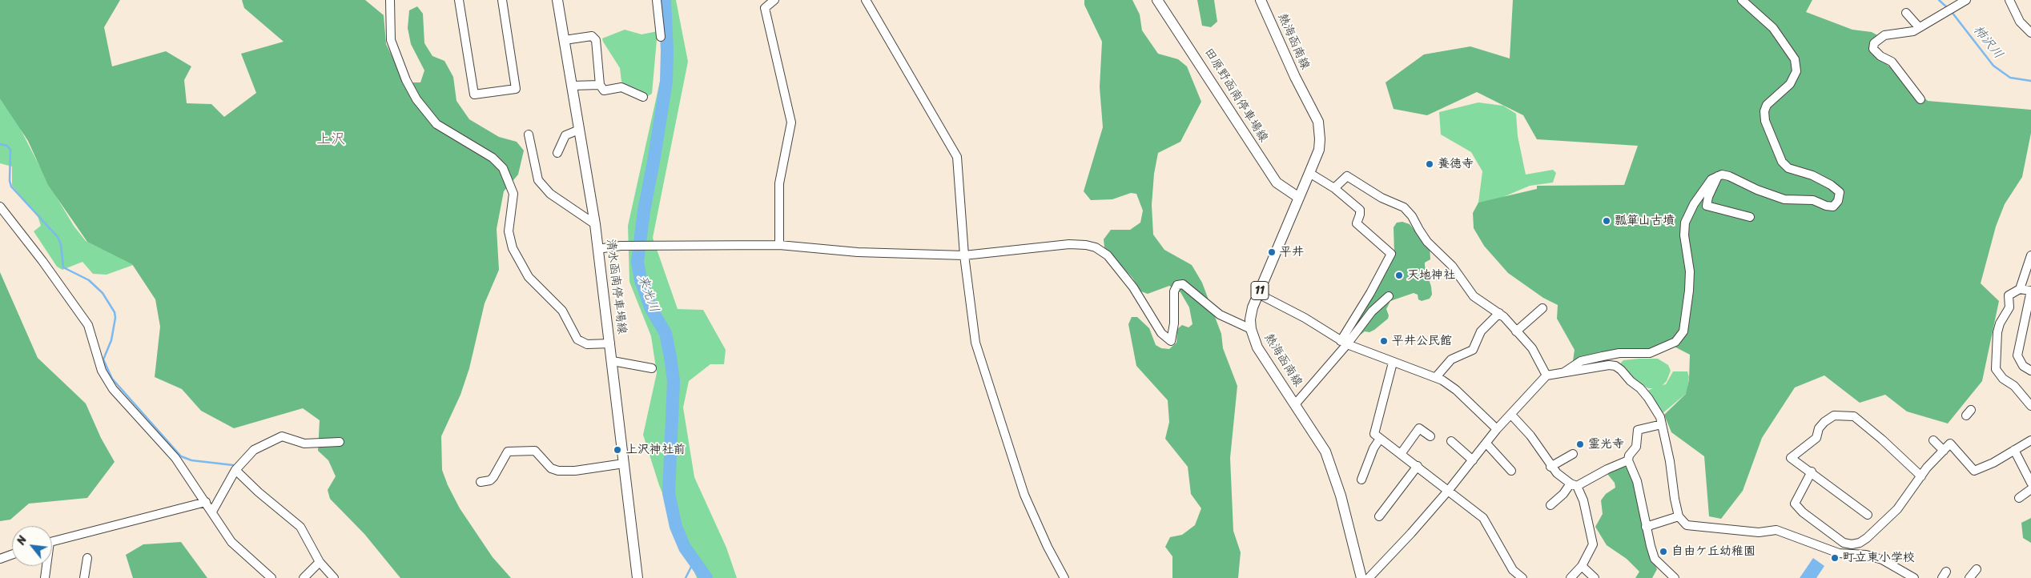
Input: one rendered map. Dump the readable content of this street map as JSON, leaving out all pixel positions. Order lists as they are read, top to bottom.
{
  "streets": {
    "main road": [
      "熱海函南線",
      "田原野函南停車場線",
      "清水函南停車場線",
      "11"
    ]
  },
  "crossings": [
    ["熱海函南線", "田原野函南停車場線"]
  ],
  "districts": ["上沢"],
  "water": ["柿沢川", "来光川"],
  "places": [
    "養徳寺",
    "瓢箪山古墳",
    "平井",
    "天地神社",
    "平井公民館",
    "霊光寺",
    "上沢神社前",
    "自由ケ丘幼稚園",
    "町立東小学校"
  ],
  "north": "top left"
}
